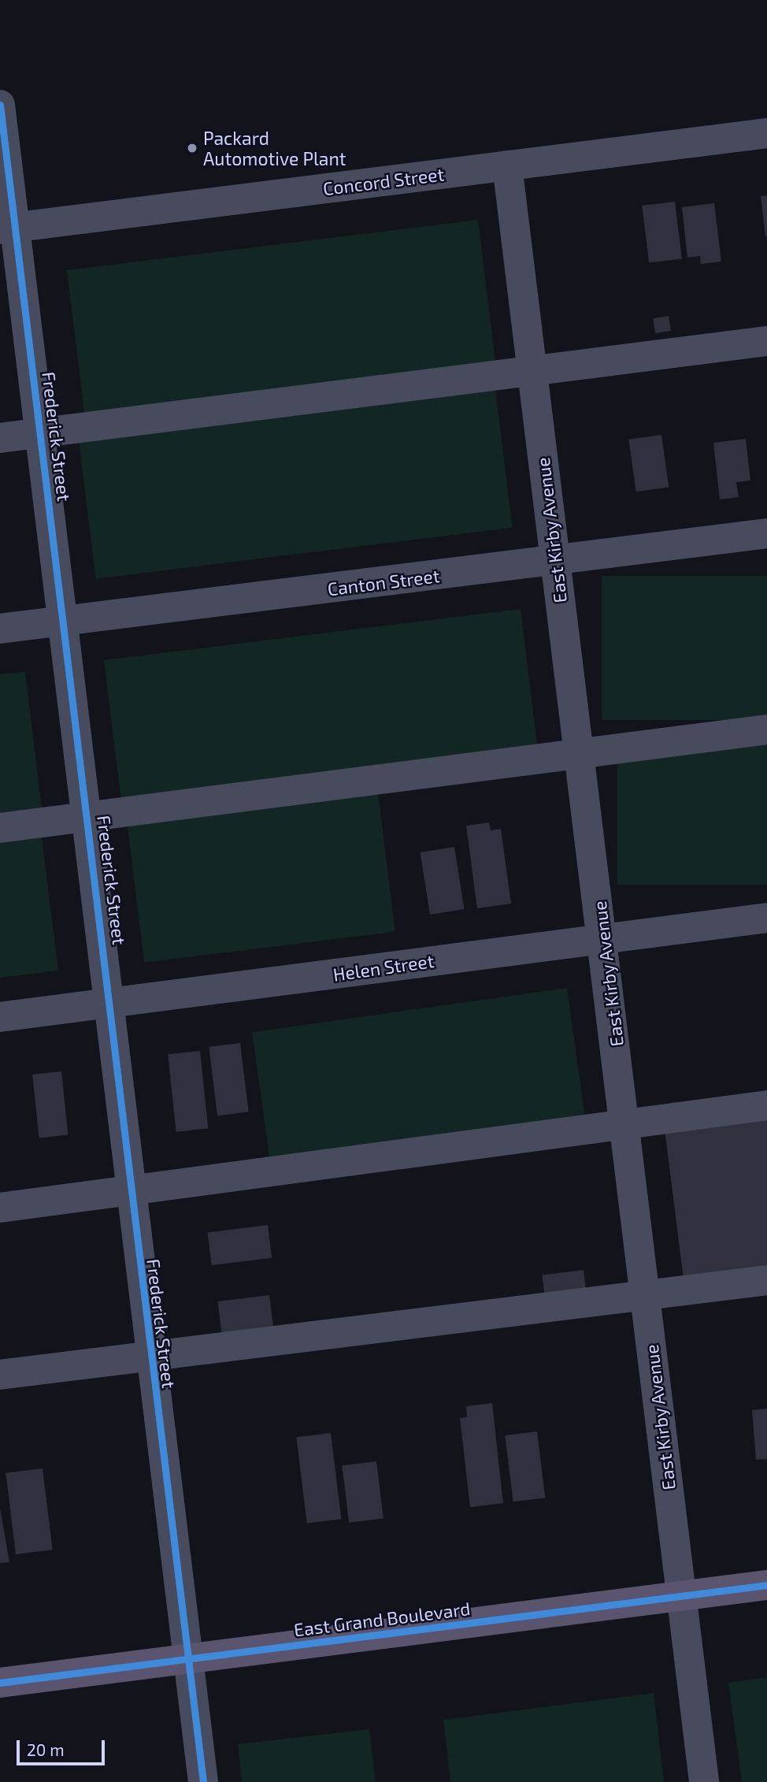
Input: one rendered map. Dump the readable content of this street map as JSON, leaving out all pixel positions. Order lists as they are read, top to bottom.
{
  "streets": {
    "main road": ["East Grand Boulevard"],
    "street": [
      "Concord Street",
      "Frederick Street",
      "East Kirby Avenue",
      "Canton Street",
      "Helen Street"
    ]
  },
  "crossings": [
    ["Concord Street", "Frederick Street"],
    ["Concord Street", "East Kirby Avenue"],
    ["Frederick Street", "Canton Street"],
    ["Frederick Street", "Helen Street"],
    ["Frederick Street", "East Grand Boulevard"],
    ["East Kirby Avenue", "Canton Street"],
    ["East Kirby Avenue", "Helen Street"],
    ["East Kirby Avenue", "East Grand Boulevard"]
  ],
  "places": ["Packard Automotive Plant"],
  "scale_bar": "20 m"
}
